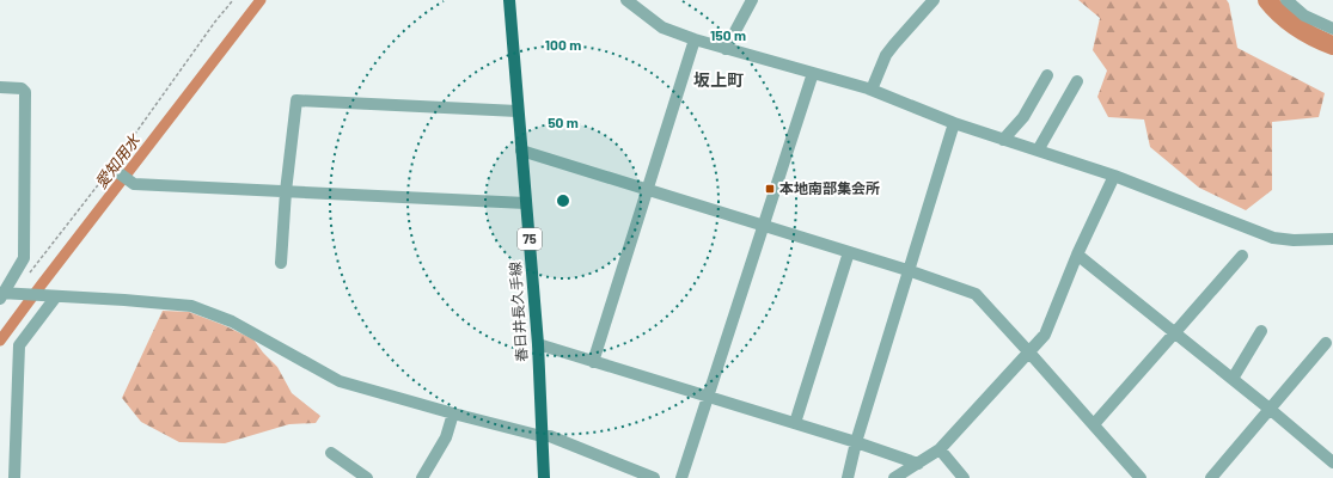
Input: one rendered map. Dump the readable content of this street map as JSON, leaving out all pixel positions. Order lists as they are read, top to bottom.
{
  "streets": {
    "main road": ["75", "春日井長久手線"]
  },
  "districts": ["坂上町"],
  "water": ["愛知用水"],
  "places": {
    "transit": ["本地南部集会所"]
  },
  "rings": ["150 m", "100 m", "50 m"]
}
